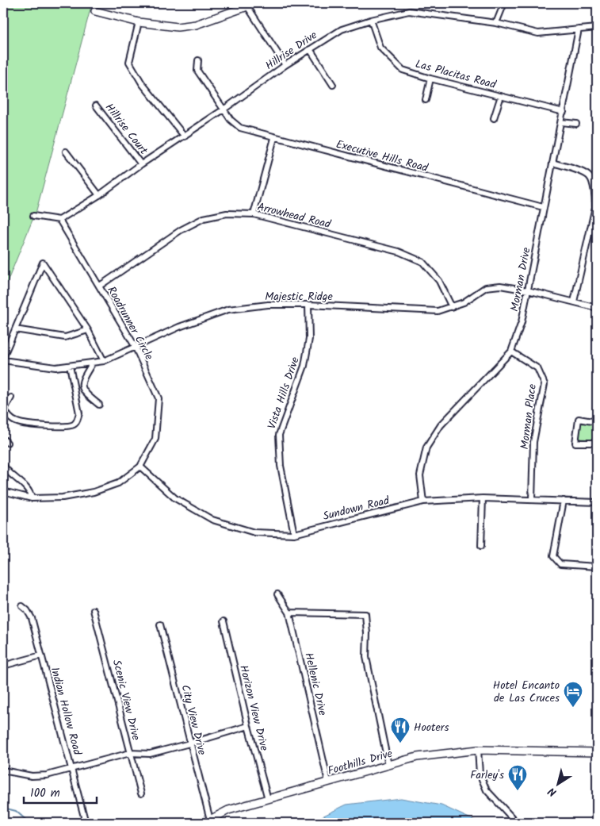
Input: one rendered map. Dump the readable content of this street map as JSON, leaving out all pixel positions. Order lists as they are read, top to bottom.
{
  "streets": {
    "street": [
      "Hillrise Drive",
      "Las Placitas Road",
      "Hillrise Court",
      "Executive Hills Road",
      "Arrowhead Road",
      "Morman Drive",
      "Majestic Ridge",
      "Roadrunner Circle",
      "Vista Hills Drive",
      "Morman Place",
      "Sundown Road",
      "Hellenic Drive",
      "Scenic View Drive",
      "Horizon View Drive",
      "Indian Hollow Road",
      "City View Drive",
      "Foothills Drive"
    ]
  },
  "crossings": [
    ["Hillrise Drive", "Las Placitas Road"],
    ["Hillrise Drive", "Hillrise Court"],
    ["Hillrise Drive", "Executive Hills Road"],
    ["Hillrise Drive", "Morman Drive"],
    ["Hillrise Drive", "Roadrunner Circle"],
    ["Las Placitas Road", "Morman Drive"],
    ["Executive Hills Road", "Morman Drive"],
    ["Arrowhead Road", "Majestic Ridge"],
    ["Arrowhead Road", "Roadrunner Circle"],
    ["Morman Drive", "Majestic Ridge"],
    ["Morman Drive", "Morman Place"],
    ["Morman Drive", "Sundown Road"],
    ["Majestic Ridge", "Roadrunner Circle"],
    ["Majestic Ridge", "Vista Hills Drive"],
    ["Roadrunner Circle", "Sundown Road"],
    ["Vista Hills Drive", "Sundown Road"],
    ["Morman Place", "Sundown Road"],
    ["Hellenic Drive", "Foothills Drive"],
    ["Horizon View Drive", "Foothills Drive"],
    ["City View Drive", "Foothills Drive"]
  ],
  "places": {
    "hotel": ["Hotel Encanto de Las Cruces"],
    "restaurant": ["Hooters", "Farley's"]
  },
  "scale_bar": "100 m",
  "north": "bottom left"
}
